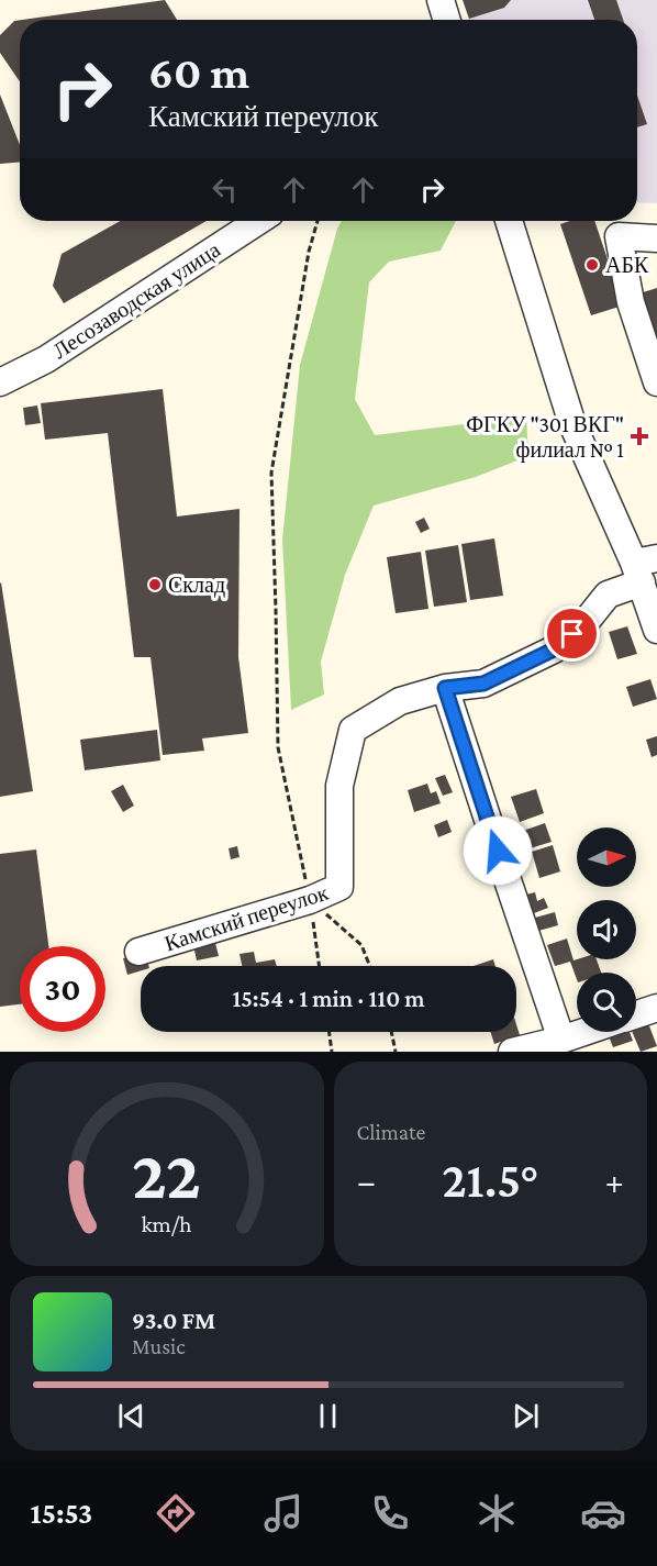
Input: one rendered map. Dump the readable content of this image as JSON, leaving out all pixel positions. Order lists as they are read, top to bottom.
{
  "streets": {
    "street": ["Лесозаводская улица", "Камский переулок"]
  },
  "places": {
    "other": ["АБК", "Склад"],
    "health": ["ФГКУ \"301 ВКГ\" филиал № 1"]
  },
  "north": "right",
  "page": {
    "turn": ["60 m", "Камский переулок"],
    "limit": "30",
    "trip": "15:54 · 1 min · 110 m",
    "tile": "Climate",
    "heat": ["−", "21.5°", "+"],
    "song": ["93.0 FM", "Music"],
    "tabs": "15:53",
    "gauge": ["22", "km/h"]
  }
}
